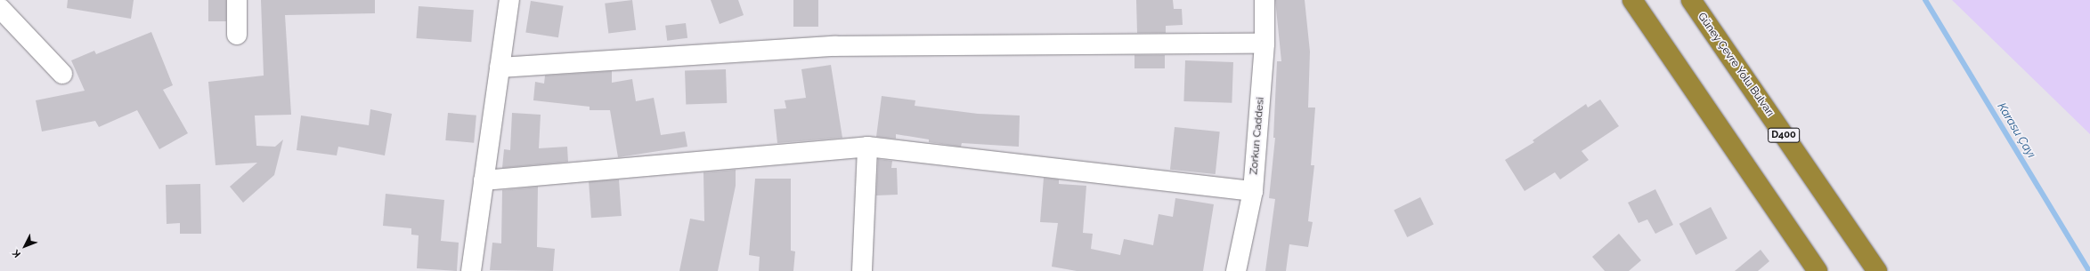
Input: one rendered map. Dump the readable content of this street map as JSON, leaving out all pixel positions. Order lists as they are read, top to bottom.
{
  "streets": {
    "highway": ["Güney Çevre Yolu Bulvarı", "D400"],
    "street": ["Zorkun Caddesi"]
  },
  "water": ["Karasu Çayı"],
  "north": "bottom left"
}
